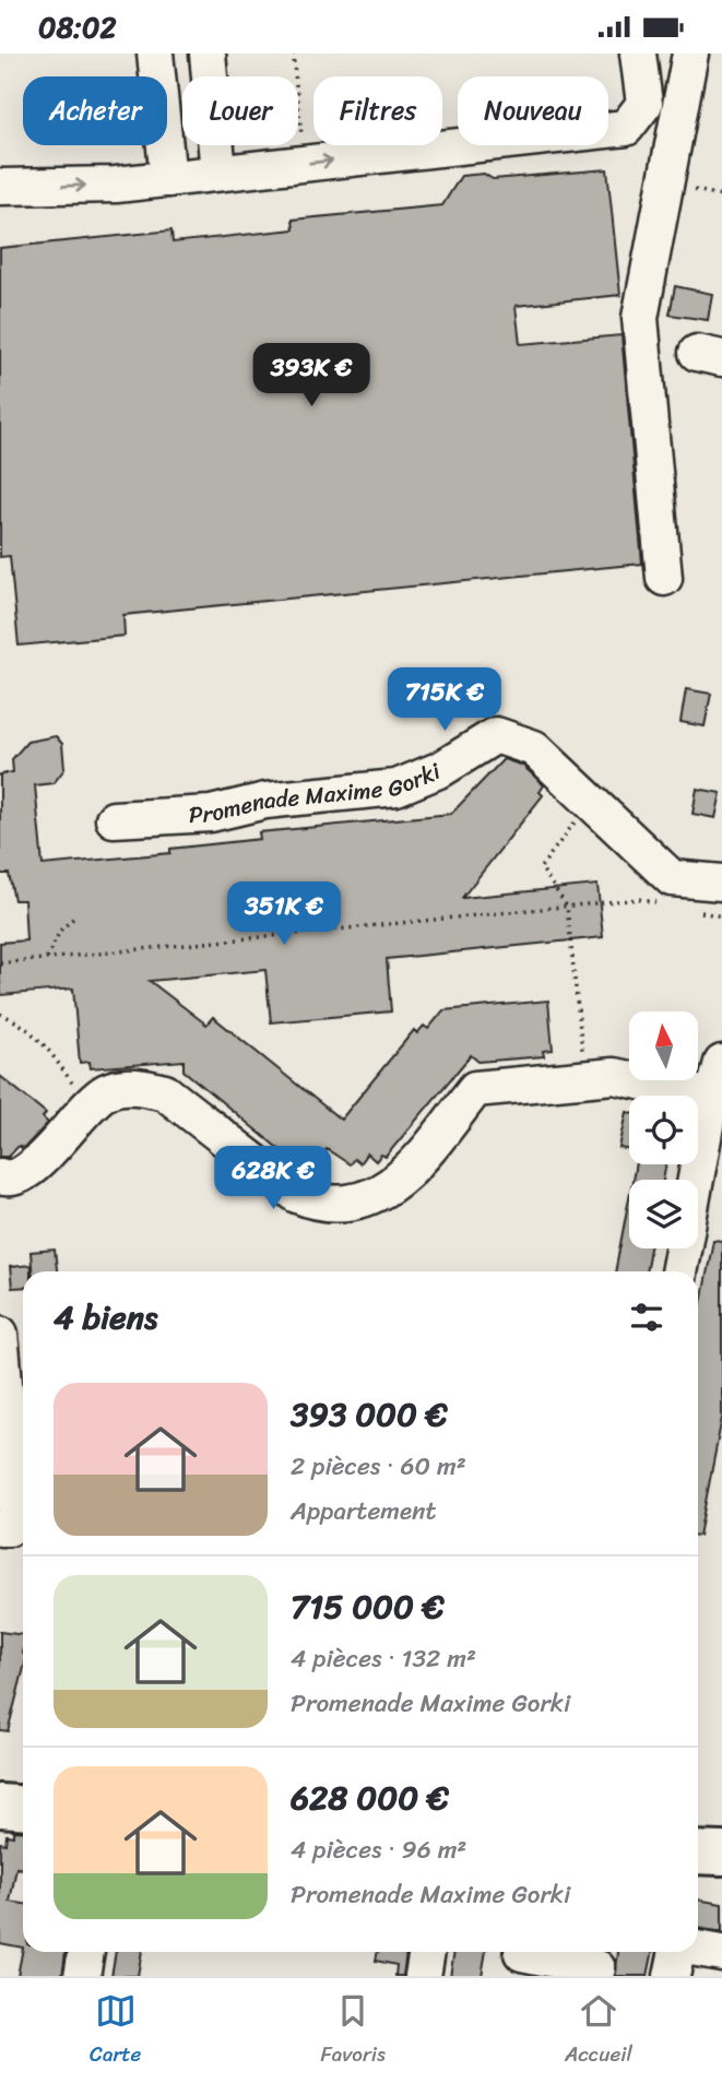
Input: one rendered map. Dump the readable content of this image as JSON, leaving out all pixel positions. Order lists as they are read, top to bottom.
{
  "streets": {
    "street": ["Promenade Maxime Gorki"]
  },
  "north": "top",
  "page": {
    "status": "08:02",
    "chip": [
      "Acheter",
      "Louer",
      "Filtres",
      "Nouveau"
    ],
    "price": [
      "393K €",
      "715K €",
      "351K €",
      "628K €"
    ],
    "heading": "4 biens",
    "list": [
      {
        "name": "393 000 €",
        "note": "2 pièces · 60 m² · Appartement"
      },
      {
        "name": "715 000 €",
        "note": "4 pièces · 132 m² · Promenade Maxime Gorki"
      },
      {
        "name": "628 000 €",
        "note": "4 pièces · 96 m² · Promenade Maxime Gorki"
      }
    ],
    "tabs": ["Carte", "Favoris", "Accueil"]
  }
}
